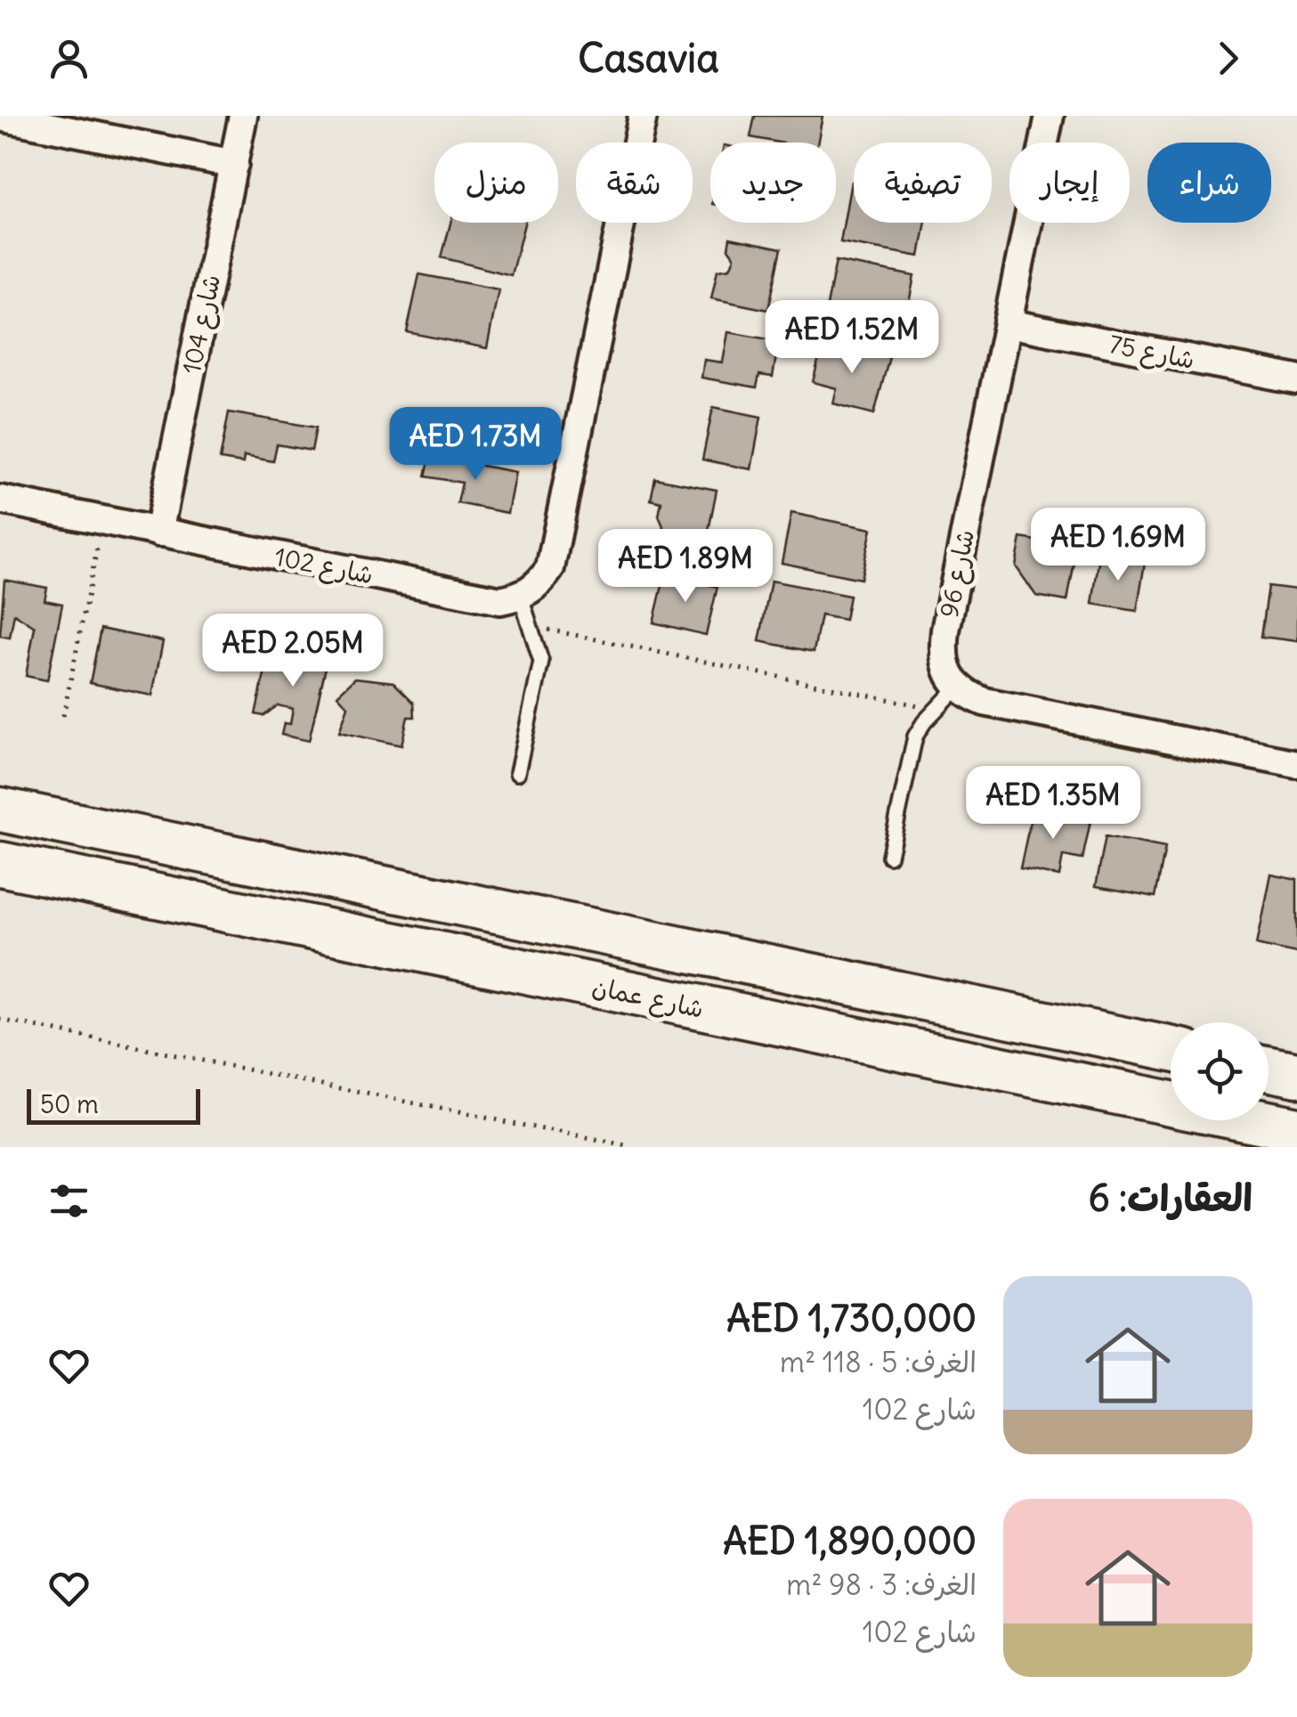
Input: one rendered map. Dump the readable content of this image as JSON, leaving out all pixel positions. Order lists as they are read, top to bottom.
{
  "streets": {
    "main road": ["شارع عمان"],
    "street": [
      "شارع 104",
      "شارع 75",
      "شارع 102",
      "شارع 96"
    ]
  },
  "crossings": [
    ["شارع 104", "شارع 102"],
    ["شارع 75", "شارع 96"]
  ],
  "scale_bar": "50 m",
  "page": {
    "header": "Casavia",
    "chip": [
      "شراء",
      "إيجار",
      "تصفية",
      "جديد",
      "شقة",
      "منزل"
    ],
    "price": [
      "AED 1.52M",
      "AED 1.73M",
      "AED 1.69M",
      "AED 1.89M",
      "AED 2.05M",
      "AED 1.35M"
    ],
    "scale": "50 m",
    "heading": "العقارات: 6",
    "list": [
      {
        "name": "AED 1,730,000",
        "note": "الغرف: 5 · 118 m² · شارع 102"
      },
      {
        "name": "AED 1,890,000",
        "note": "الغرف: 3 · 98 m² · شارع 102"
      }
    ]
  }
}
